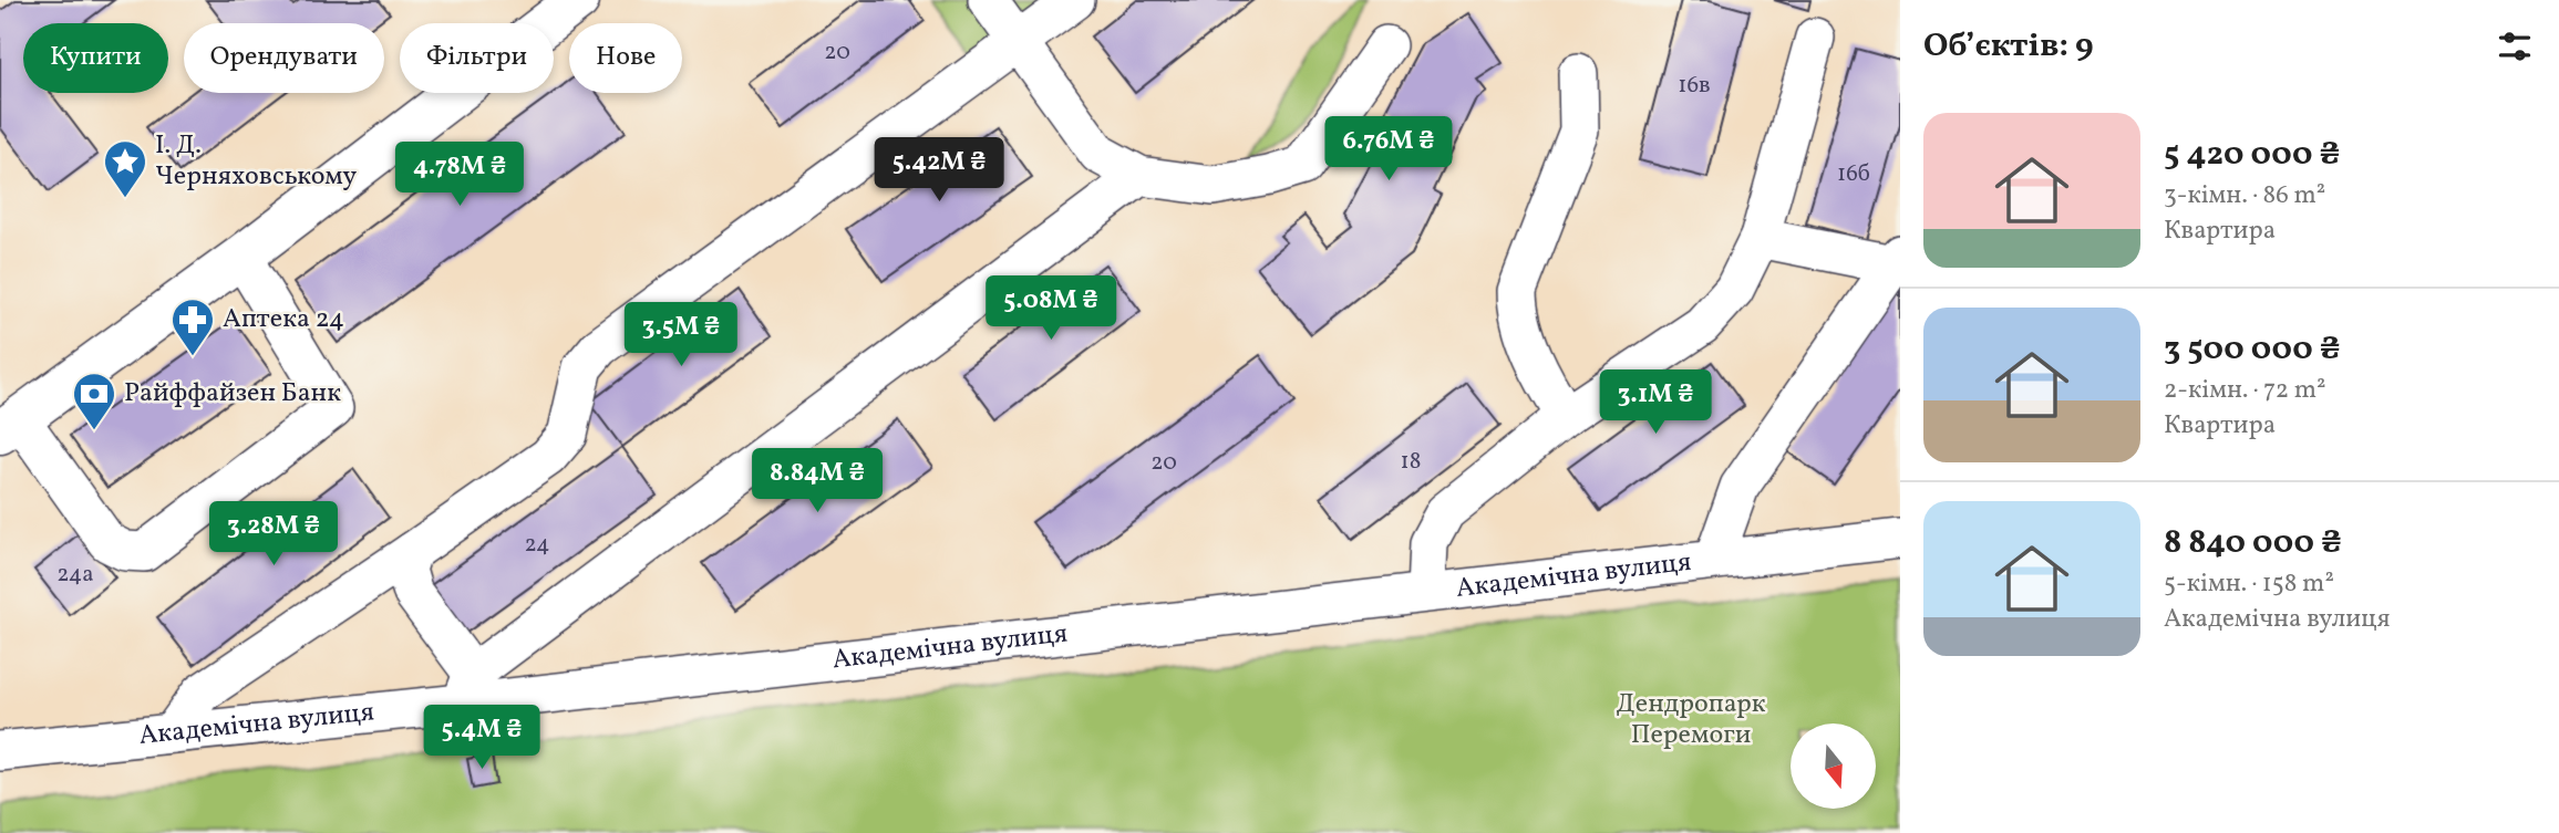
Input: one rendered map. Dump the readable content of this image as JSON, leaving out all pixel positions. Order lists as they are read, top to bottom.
{
  "streets": {
    "street": ["Академічна вулиця"]
  },
  "parks": ["Дендропарк Перемоги"],
  "places": {
    "place": ["І. Д. Черняховському"],
    "pharmacy": ["Аптека 24"],
    "bank": ["Райффайзен Банк"]
  },
  "house_numbers": [
    "20",
    "16в",
    "16б",
    "18",
    "20",
    "24",
    "24а"
  ],
  "north": "bottom",
  "page": {
    "heading": "Об’єктів: 9",
    "chip": [
      "Купити",
      "Орендувати",
      "Фільтри",
      "Нове"
    ],
    "list": [
      {
        "name": "5 420 000 ₴",
        "note": "3-кімн. · 86 m² · Квартира"
      },
      {
        "name": "3 500 000 ₴",
        "note": "2-кімн. · 72 m² · Квартира"
      },
      {
        "name": "8 840 000 ₴",
        "note": "5-кімн. · 158 m² · Академічна вулиця"
      }
    ],
    "price": [
      "6.76M ₴",
      "5.42M ₴",
      "4.78M ₴",
      "5.08M ₴",
      "3.5M ₴",
      "3.1M ₴",
      "8.84M ₴",
      "3.28M ₴",
      "5.4M ₴"
    ]
  }
}
